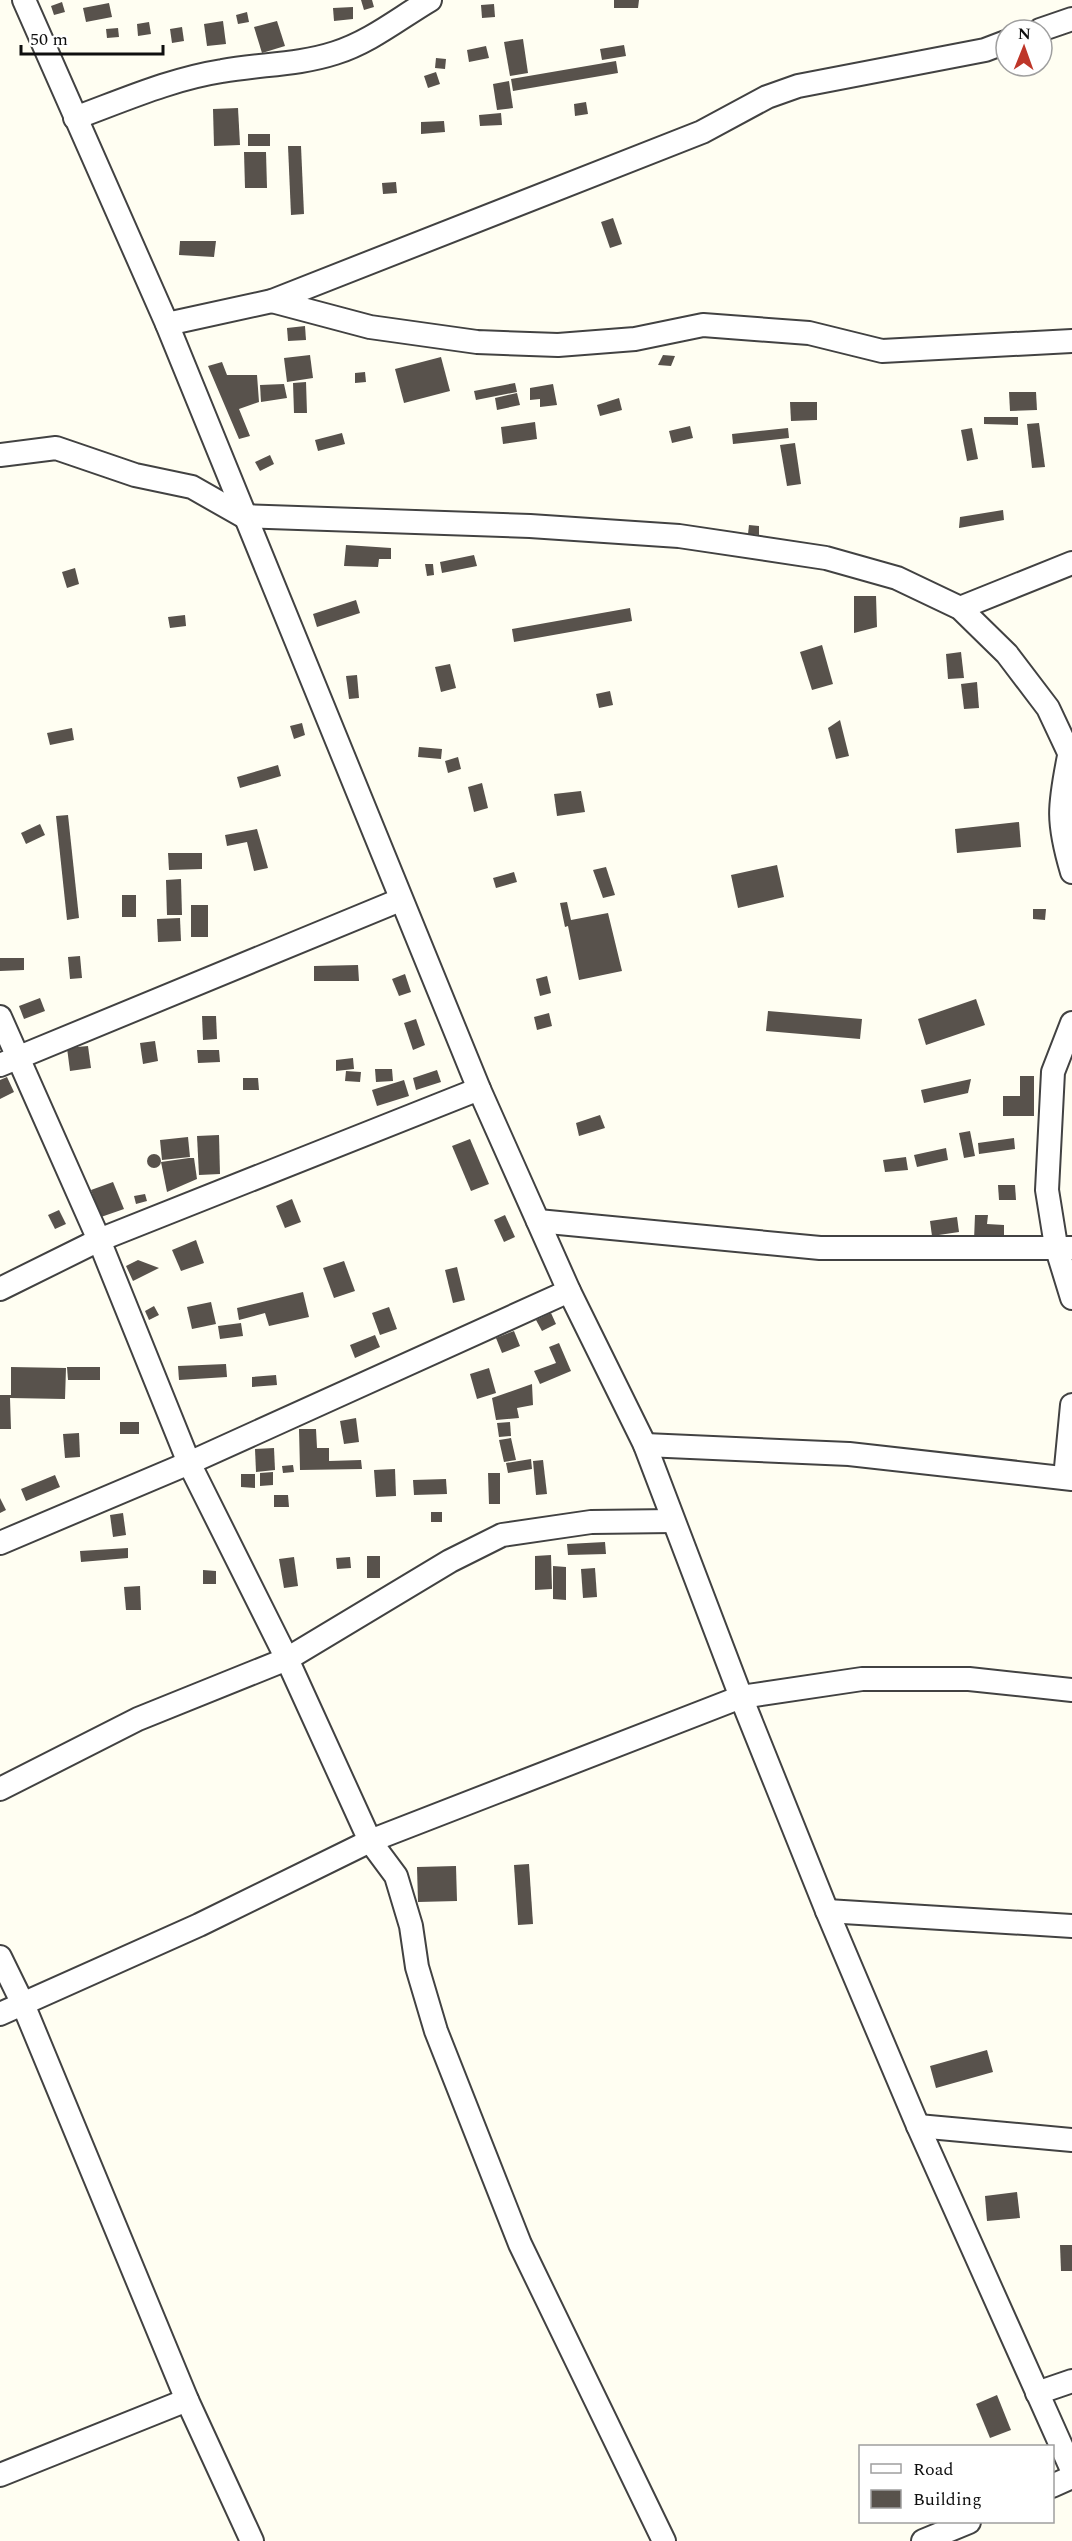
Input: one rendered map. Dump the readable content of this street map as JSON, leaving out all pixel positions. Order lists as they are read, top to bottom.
{
  "legend": ["Road", "Building"],
  "scale_bar": "50 m",
  "north": "top"
}
